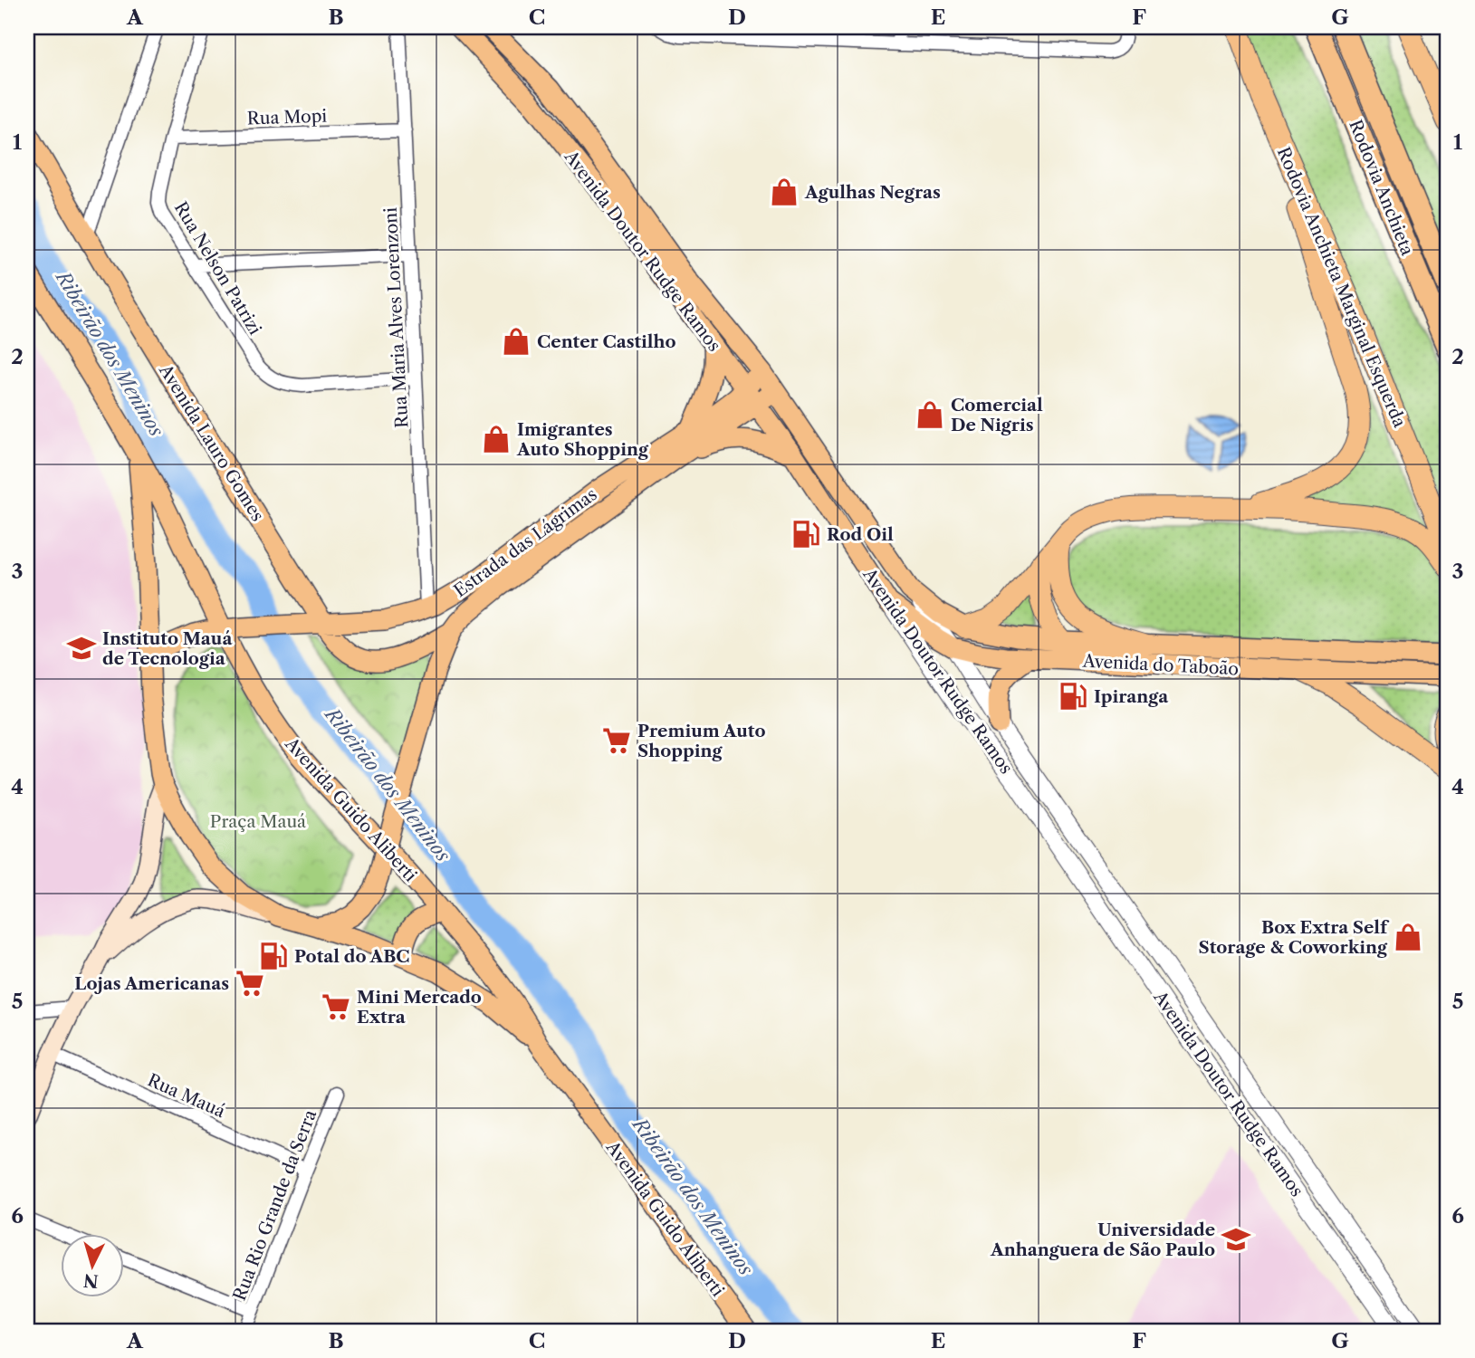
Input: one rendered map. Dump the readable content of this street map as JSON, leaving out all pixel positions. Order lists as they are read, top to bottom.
{
  "streets": {
    "highway": ["Rodovia Anchieta", "Rodovia Anchieta Marginal Esquerda"],
    "main road": [
      "Avenida Doutor Rudge Ramos",
      "Avenida Lauro Gomes",
      "Estrada das Lágrimas",
      "Avenida do Taboão",
      "Avenida Guido Aliberti"
    ],
    "street": [
      "Rua Mopi",
      "Rua Nelson Patrizi",
      "Rua Maria Alves Lorenzoni",
      "Rua Mauá",
      "Rua Rio Grande da Serra"
    ]
  },
  "crossings": [
    ["Rua Mopi", "Rua Nelson Patrizi"],
    ["Rua Mopi", "Rua Maria Alves Lorenzoni"],
    ["Avenida Doutor Rudge Ramos", "Estrada das Lágrimas"],
    ["Avenida Doutor Rudge Ramos", "Avenida do Taboão"],
    ["Rua Nelson Patrizi", "Rua Maria Alves Lorenzoni"],
    ["Rua Maria Alves Lorenzoni", "Estrada das Lágrimas"],
    ["Avenida Lauro Gomes", "Estrada das Lágrimas"],
    ["Estrada das Lágrimas", "Avenida Guido Aliberti"],
    ["Rua Mauá", "Rua Rio Grande da Serra"]
  ],
  "water": ["Ribeirão dos Meninos"],
  "parks": ["Praça Mauá"],
  "places": {
    "shop": [
      "Agulhas Negras",
      "Center Castilho",
      "Comercial De Nigris",
      "Imigrantes Auto Shopping",
      "Box Extra Self Storage & Coworking"
    ],
    "fuel station": ["Rod Oil", "Ipiranga", "Potal do ABC"],
    "school or university": ["Instituto Mauá de Tecnologia", "Universidade Anhanguera de São Paulo"],
    "supermarket": ["Premium Auto Shopping", "Lojas Americanas", "Mini Mercado Extra"]
  },
  "north": "bottom",
  "grid": {
    "columns": [
      "A",
      "B",
      "C",
      "D",
      "E",
      "F",
      "G"
    ],
    "rows": [
      "1",
      "2",
      "3",
      "4",
      "5",
      "6"
    ]
  }
}
